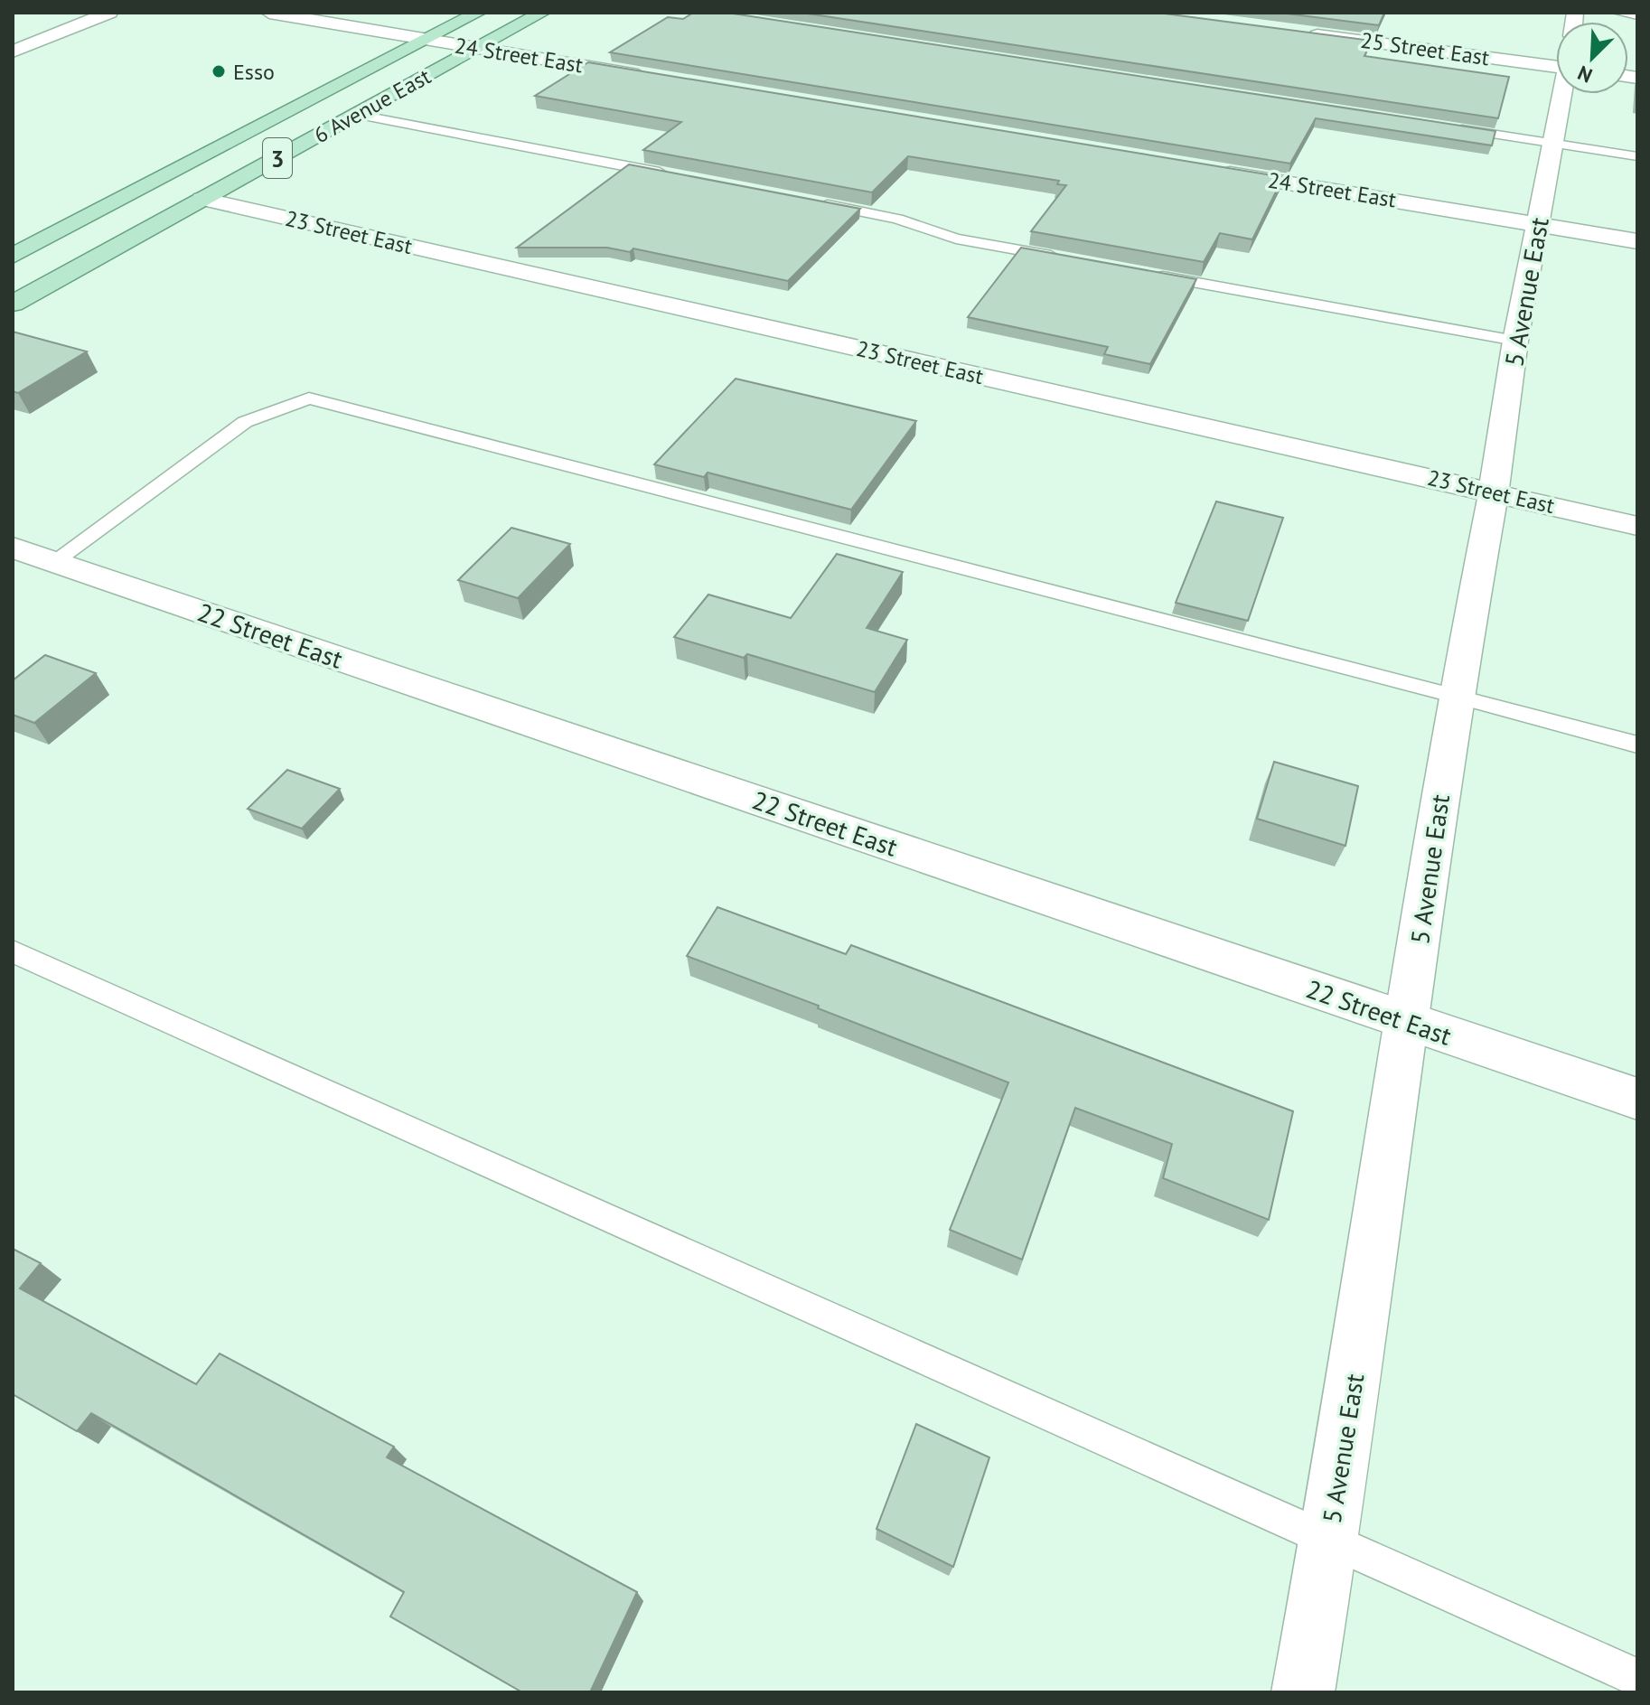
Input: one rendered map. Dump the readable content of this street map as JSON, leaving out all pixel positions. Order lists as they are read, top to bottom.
{
  "streets": {
    "main road": ["6 Avenue East", "3"],
    "street": [
      "25 Street East",
      "24 Street East",
      "23 Street East",
      "5 Avenue East",
      "22 Street East"
    ]
  },
  "crossings": [
    ["24 Street East", "6 Avenue East"],
    ["24 Street East", "5 Avenue East"],
    ["6 Avenue East", "23 Street East"],
    ["23 Street East", "5 Avenue East"],
    ["5 Avenue East", "22 Street East"]
  ],
  "places": ["Esso"],
  "north": "bottom left"
}
